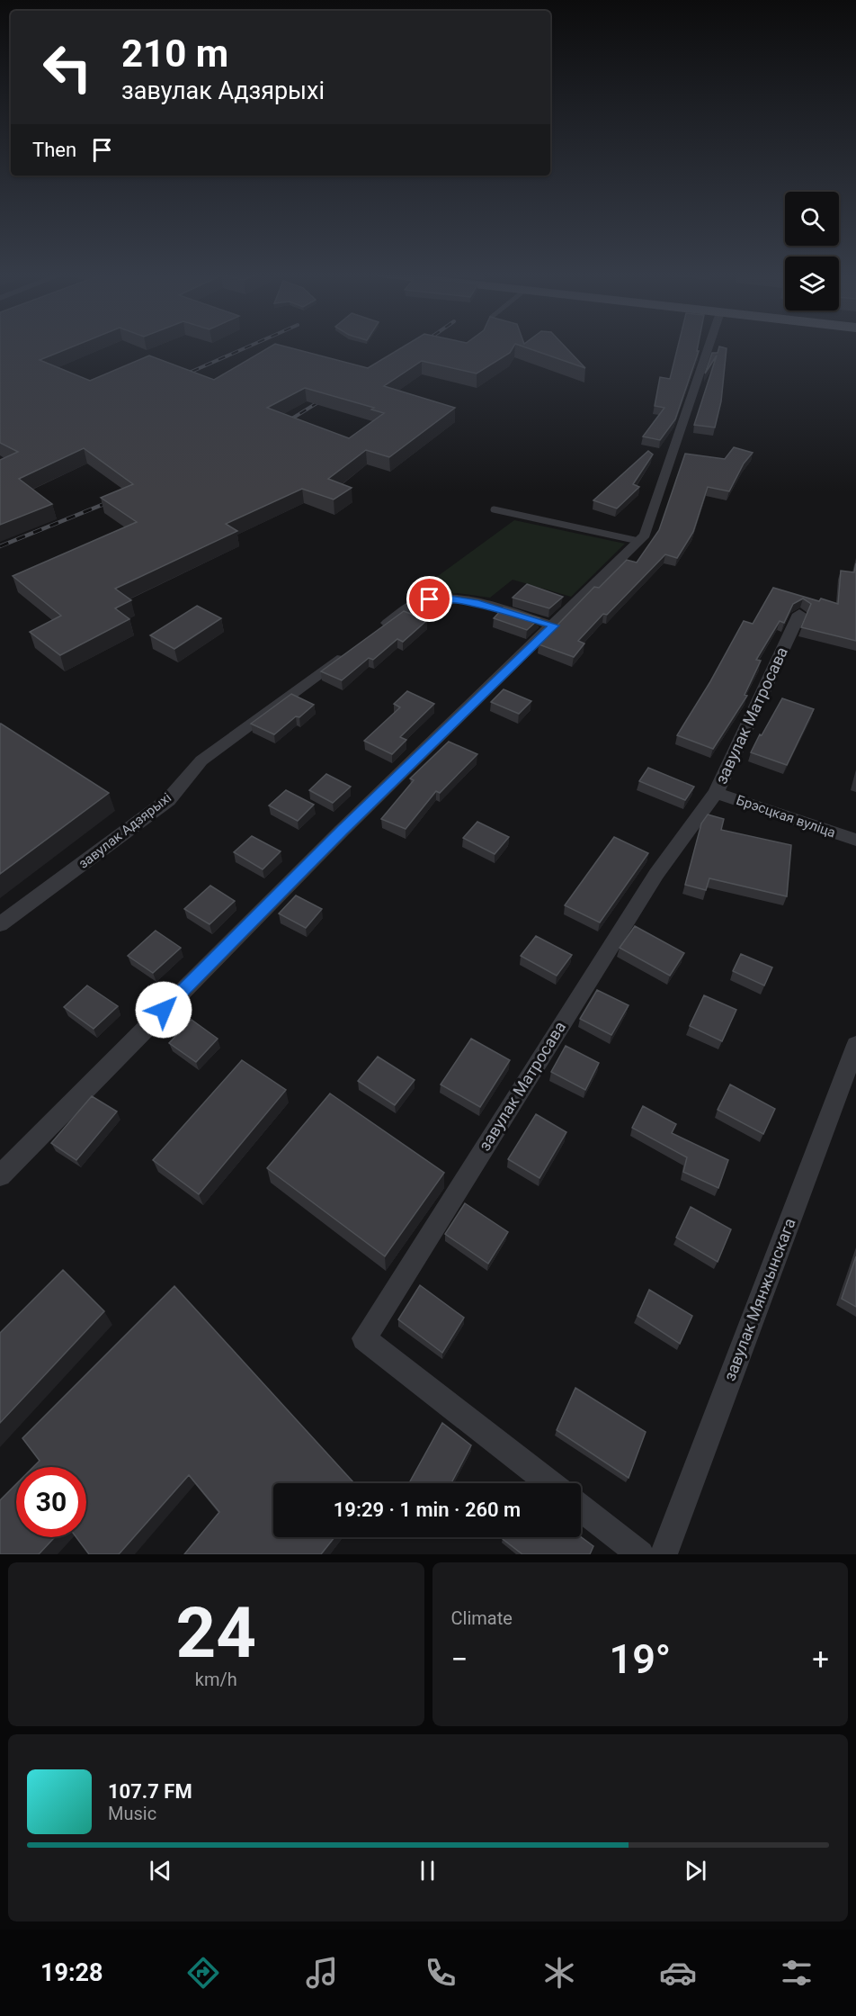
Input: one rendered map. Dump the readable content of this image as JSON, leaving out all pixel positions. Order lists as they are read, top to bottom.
{
  "streets": {
    "street": [
      "завулак Матросава",
      "Брэсцкая вуліца",
      "завулак Адзярыхі",
      "завулак Мянжынскага"
    ]
  },
  "crossings": [
    ["завулак Матросава", "Брэсцкая вуліца"]
  ],
  "page": {
    "turn": ["210 m", "завулак Адзярыхі"],
    "then": "Then",
    "limit": "30",
    "trip": "19:29 · 1 min · 260 m",
    "tile": [
      ["24", "km/h"],
      "Climate"
    ],
    "heat": ["−", "19°", "+"],
    "song": ["107.7 FM", "Music"],
    "tabs": "19:28"
  }
}
